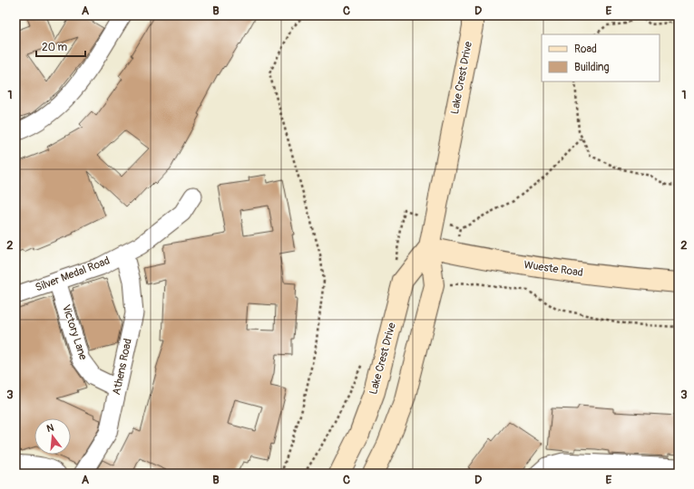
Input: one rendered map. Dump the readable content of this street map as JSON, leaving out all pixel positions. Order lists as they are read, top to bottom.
{
  "streets": {
    "main road": ["Lake Crest Drive", "Wueste Road"],
    "street": ["Silver Medal Road", "Victory Lane", "Athens Road"]
  },
  "crossings": [
    ["Lake Crest Drive", "Wueste Road"],
    ["Silver Medal Road", "Victory Lane"],
    ["Silver Medal Road", "Athens Road"],
    ["Victory Lane", "Athens Road"]
  ],
  "legend": ["Road", "Building"],
  "scale_bar": "20 m",
  "north": "top",
  "grid": {
    "columns": [
      "A",
      "B",
      "C",
      "D",
      "E"
    ],
    "rows": ["1", "2", "3"]
  }
}
